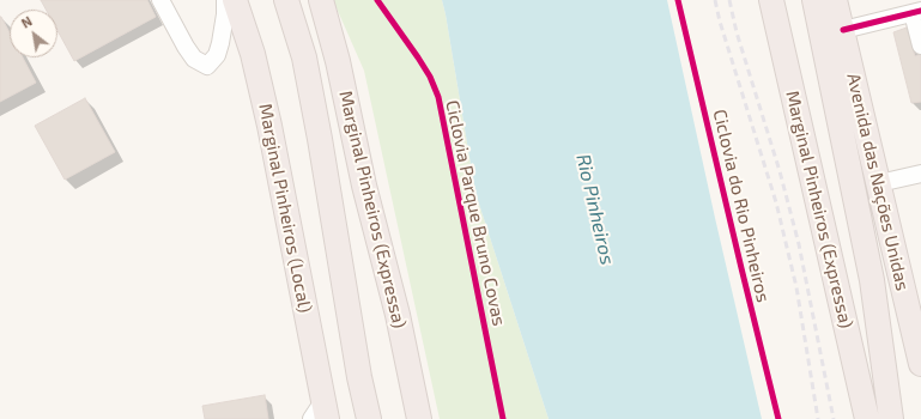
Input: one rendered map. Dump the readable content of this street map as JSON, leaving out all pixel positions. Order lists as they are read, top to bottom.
{
  "streets": {
    "highway": ["Avenida das Nações Unidas", "Marginal Pinheiros (Local)", "Marginal Pinheiros (Expressa)"],
    "cycle path": ["Ciclovia do Rio Pinheiros", "Ciclovia Parque Bruno Covas"]
  },
  "water": ["Rio Pinheiros"],
  "north": "top left"
}
